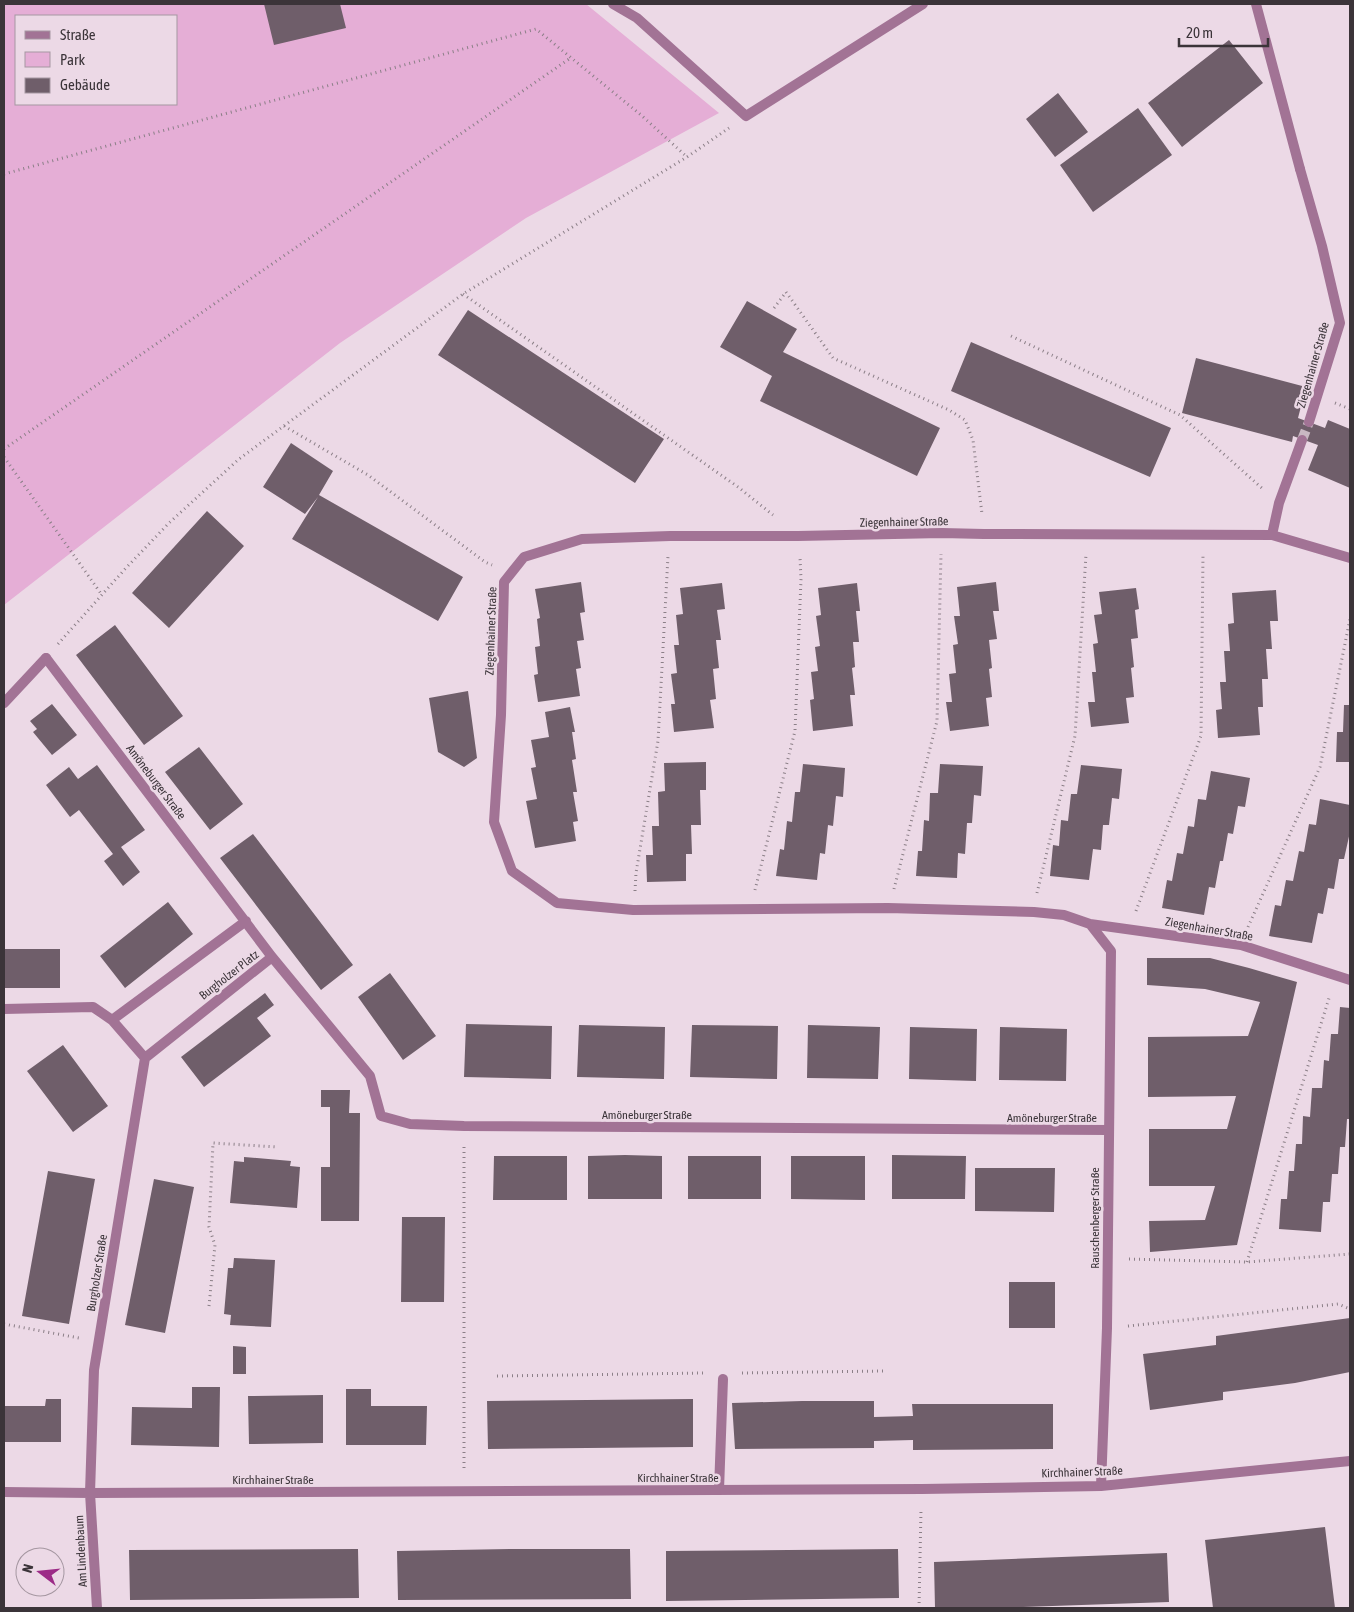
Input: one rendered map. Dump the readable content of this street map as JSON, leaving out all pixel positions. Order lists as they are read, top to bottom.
{
  "streets": {
    "street": [
      "Ziegenhainer Straße",
      "Amöneburger Straße",
      "Burgholzer Platz",
      "Rauschenberger Straße",
      "Burgholzer Straße",
      "Kirchhainer Straße",
      "Am Lindenbaum"
    ]
  },
  "crossings": [
    ["Ziegenhainer Straße", "Rauschenberger Straße"],
    ["Amöneburger Straße", "Burgholzer Platz"],
    ["Amöneburger Straße", "Rauschenberger Straße"],
    ["Burgholzer Platz", "Burgholzer Straße"],
    ["Rauschenberger Straße", "Kirchhainer Straße"],
    ["Burgholzer Straße", "Kirchhainer Straße"],
    ["Burgholzer Straße", "Am Lindenbaum"],
    ["Kirchhainer Straße", "Am Lindenbaum"]
  ],
  "legend": ["Straße", "Park", "Gebäude"],
  "scale_bar": "20 m",
  "north": "left"
}
